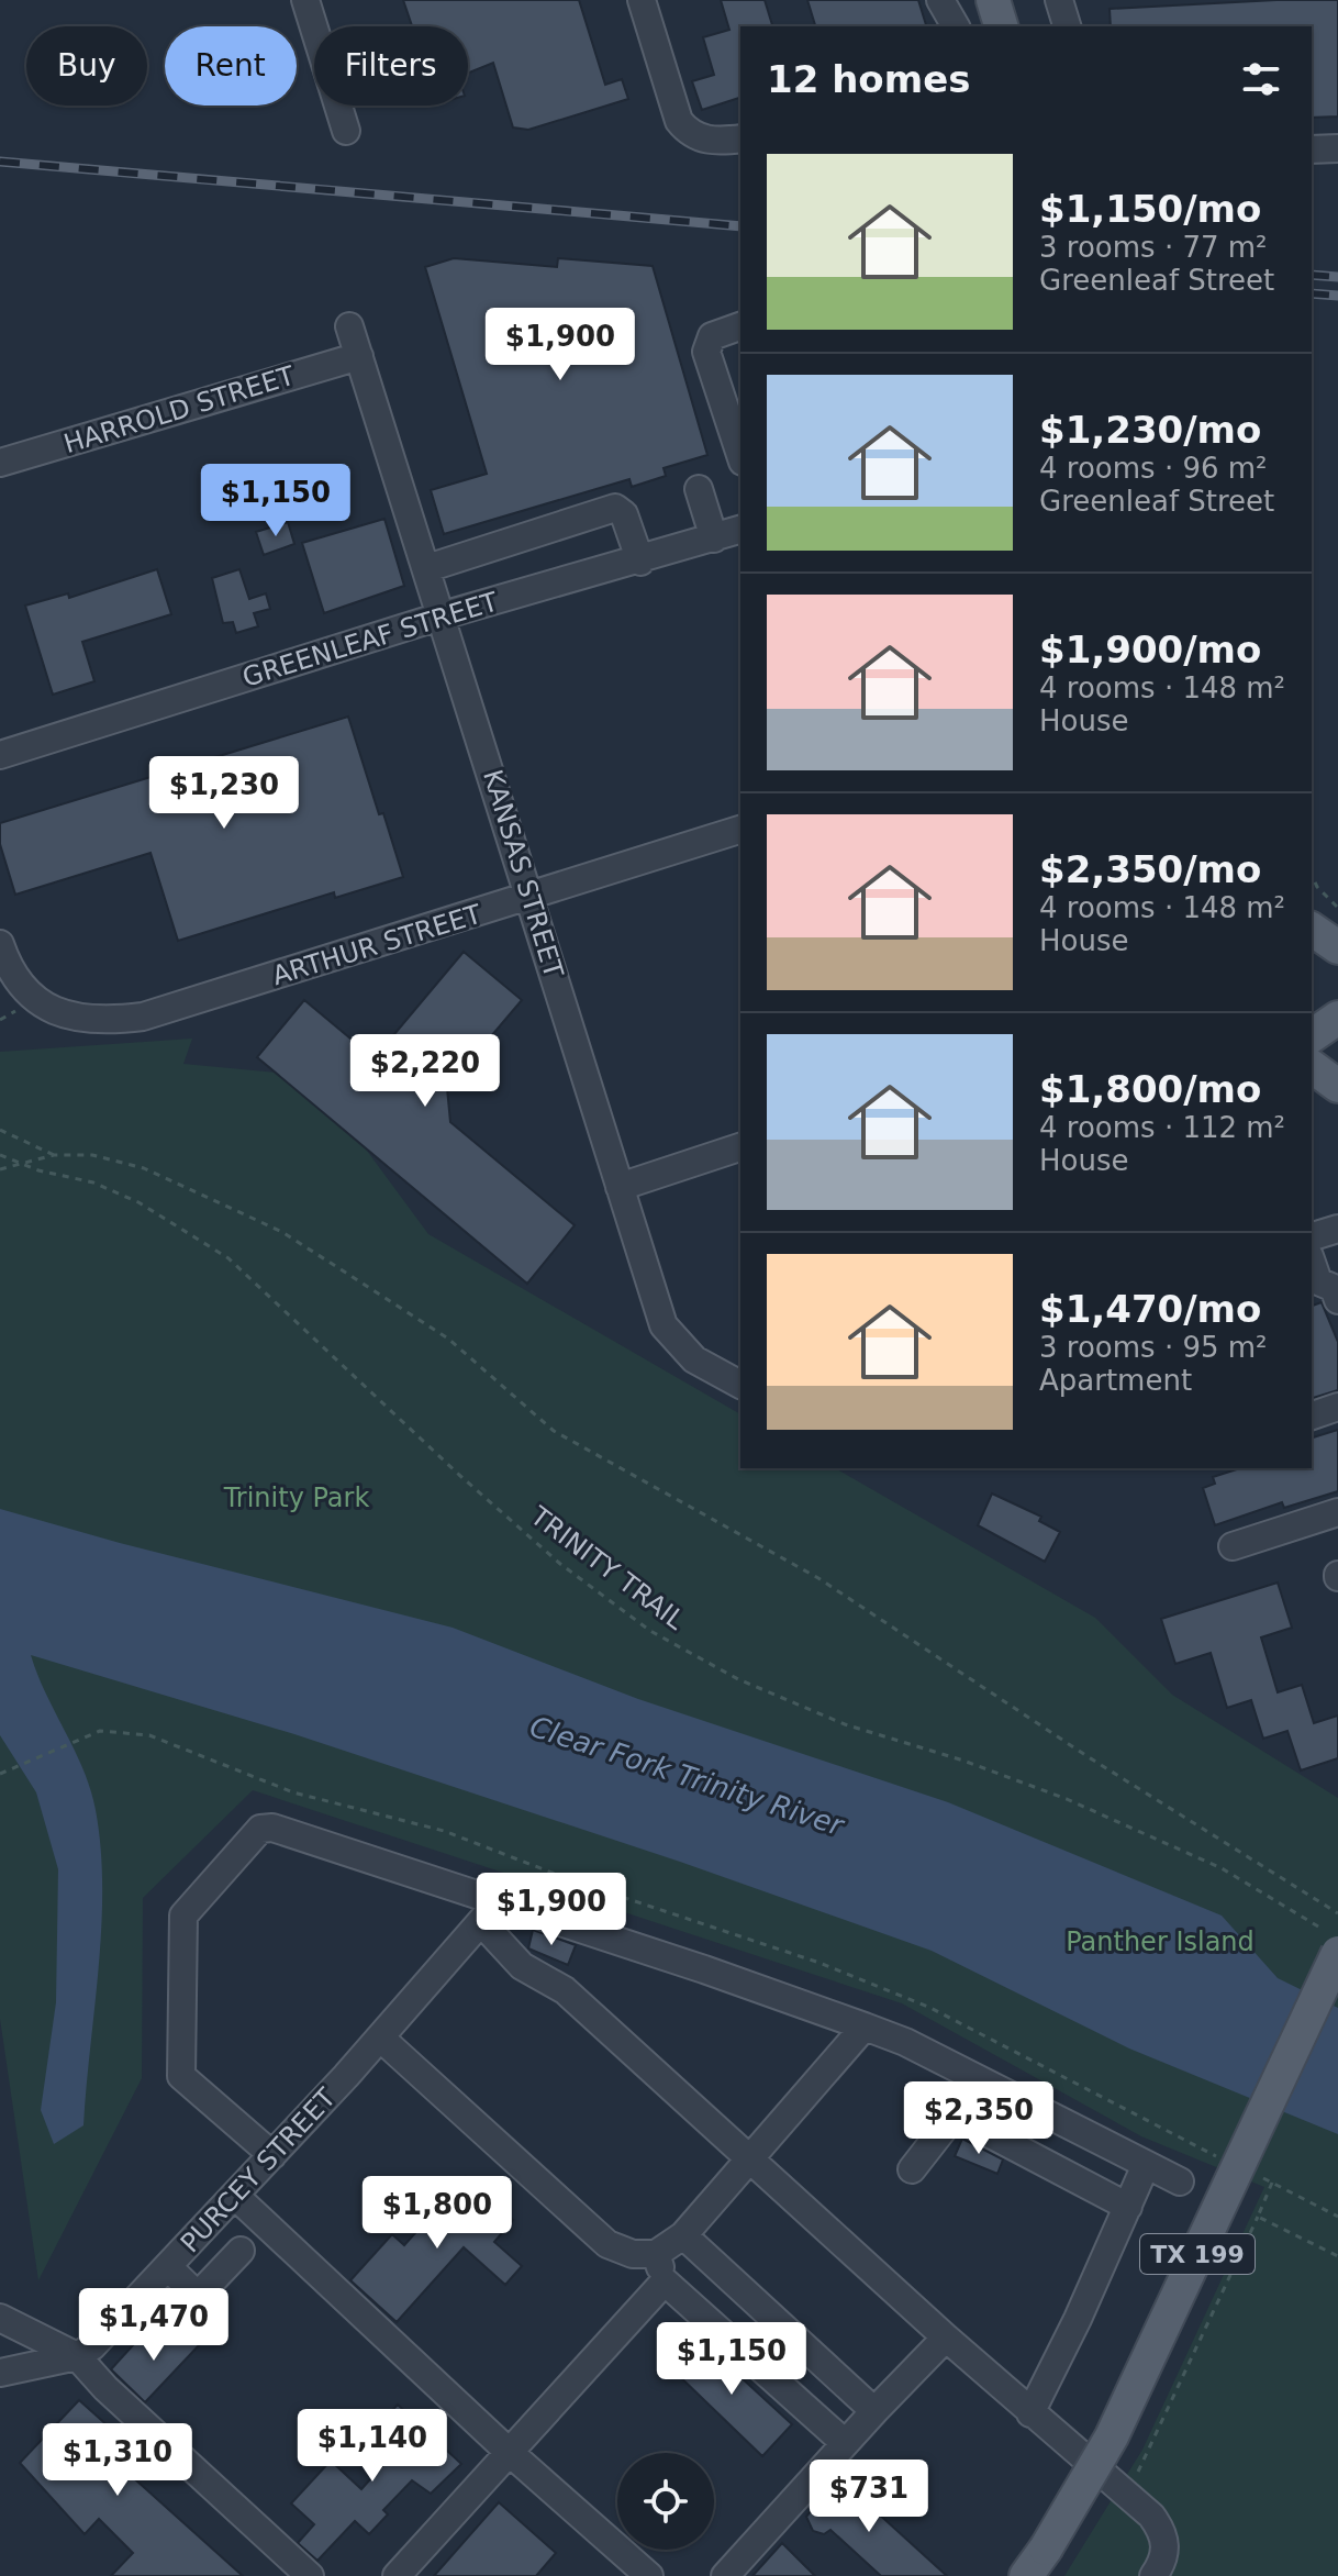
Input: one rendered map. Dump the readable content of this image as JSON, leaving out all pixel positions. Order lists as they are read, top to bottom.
{
  "streets": {
    "main road": ["TX 199"],
    "street": [
      "HARROLD STREET",
      "GREENLEAF STREET",
      "KANSAS STREET",
      "ARTHUR STREET",
      "PURCEY STREET"
    ],
    "path": ["TRINITY TRAIL"]
  },
  "crossings": [
    ["HARROLD STREET", "KANSAS STREET"],
    ["GREENLEAF STREET", "KANSAS STREET"],
    ["KANSAS STREET", "ARTHUR STREET"],
    ["TRINITY TRAIL", "TX 199"]
  ],
  "water": ["Clear Fork Trinity River"],
  "parks": ["Trinity Park", "Panther Island"],
  "page": {
    "chip": ["Buy", "Rent", "Filters"],
    "heading": "12 homes",
    "list": [
      {
        "name": "$1,150/mo",
        "note": "3 rooms · 77 m² · Greenleaf Street"
      },
      {
        "name": "$1,230/mo",
        "note": "4 rooms · 96 m² · Greenleaf Street"
      },
      {
        "name": "$1,900/mo",
        "note": "4 rooms · 148 m² · House"
      },
      {
        "name": "$2,350/mo",
        "note": "4 rooms · 148 m² · House"
      },
      {
        "name": "$1,800/mo",
        "note": "4 rooms · 112 m² · House"
      },
      {
        "name": "$1,470/mo",
        "note": "3 rooms · 95 m² · Apartment"
      }
    ],
    "price": [
      "$1,900",
      "$1,150",
      "$1,230",
      "$2,220",
      "$1,900",
      "$2,350",
      "$1,800",
      "$1,470",
      "$1,150",
      "$1,140",
      "$1,310",
      "$731"
    ]
  }
}
